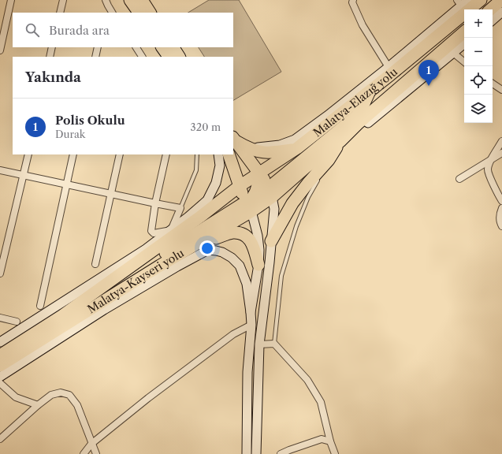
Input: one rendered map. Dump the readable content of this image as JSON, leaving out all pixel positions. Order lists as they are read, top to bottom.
{
  "streets": {
    "highway": ["Malatya-Elazığ yolu", "Malatya-Kayseri yolu"]
  },
  "crossings": [
    ["Malatya-Elazığ yolu", "Malatya-Kayseri yolu"]
  ],
  "page": {
    "map_buttons": ["+", "−"],
    "search": "Burada ara",
    "heading": "Yakında",
    "pins": "1",
    "list": [
      {
        "mark": "1",
        "name": "Polis Okulu",
        "note": "Durak",
        "value": "320 m"
      }
    ]
  }
}
